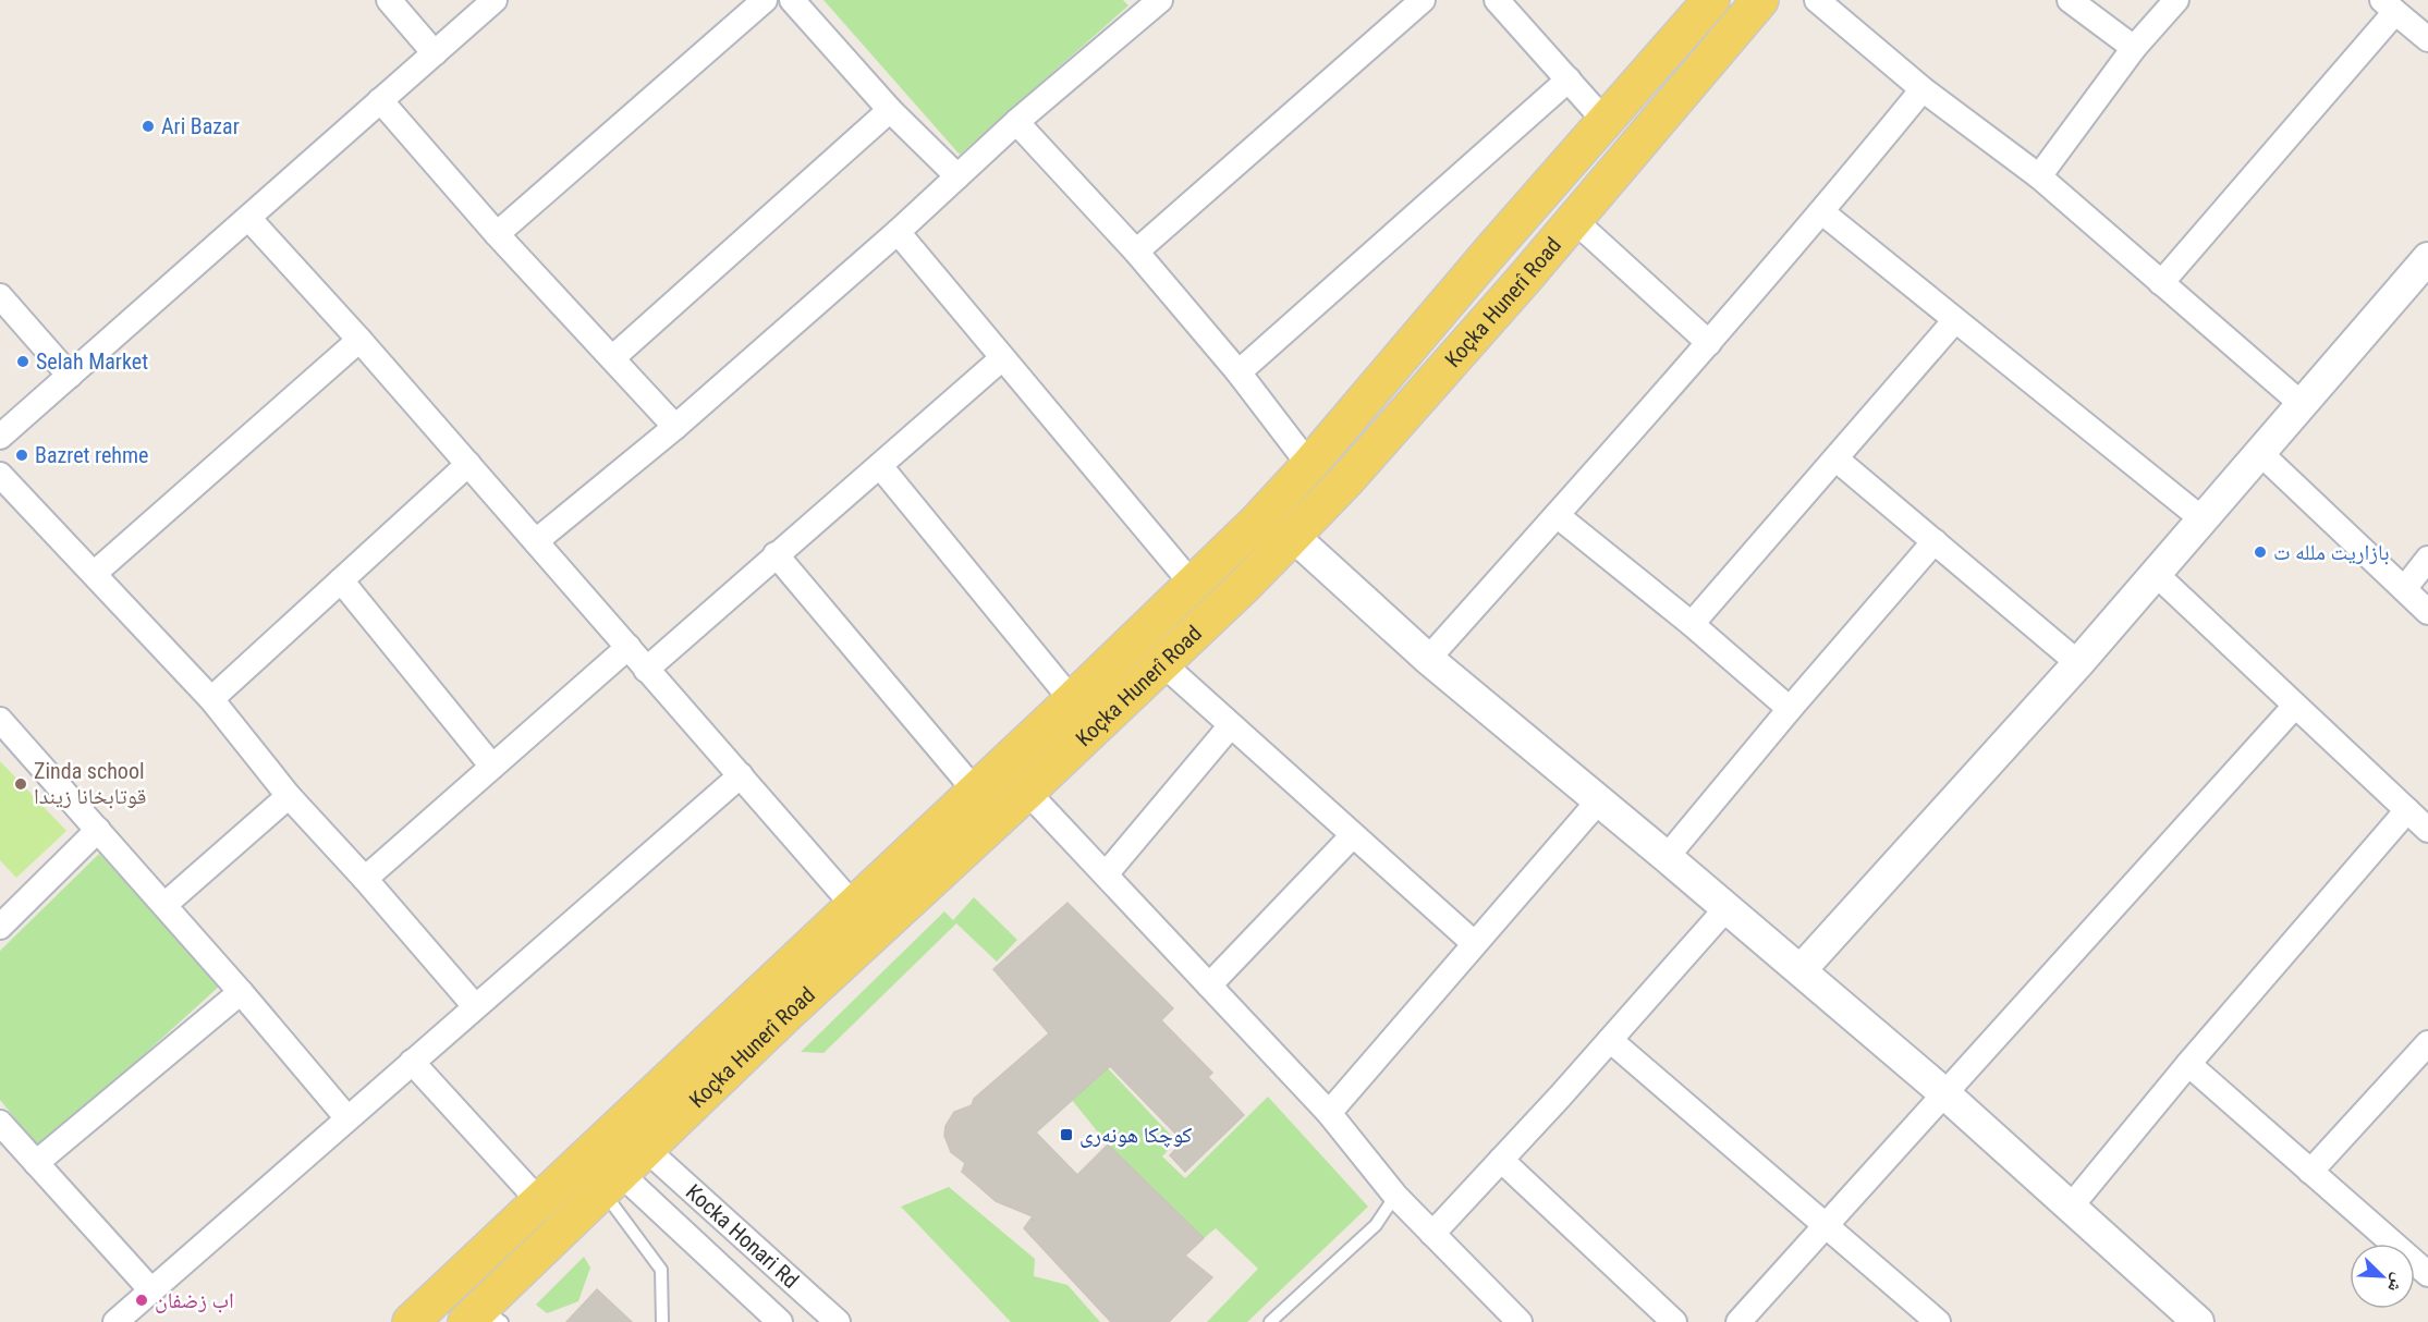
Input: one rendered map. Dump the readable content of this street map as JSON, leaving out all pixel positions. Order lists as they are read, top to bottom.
{
  "streets": {
    "main road": ["Koçka Hunerî Road"],
    "street": ["Kocka Honari Rd"]
  },
  "crossings": [
    ["Koçka Hunerî Road", "Kocka Honari Rd"]
  ],
  "places": {
    "other": [
      "Ari Bazar",
      "Selah Market",
      "Bazret rehme",
      "بازاريت ملله ت",
      "Zinda school قوتابخانا زیندا",
      "اب زضفان"
    ],
    "transit": ["كوچكا هونەری"]
  },
  "north": "bottom right"
}
